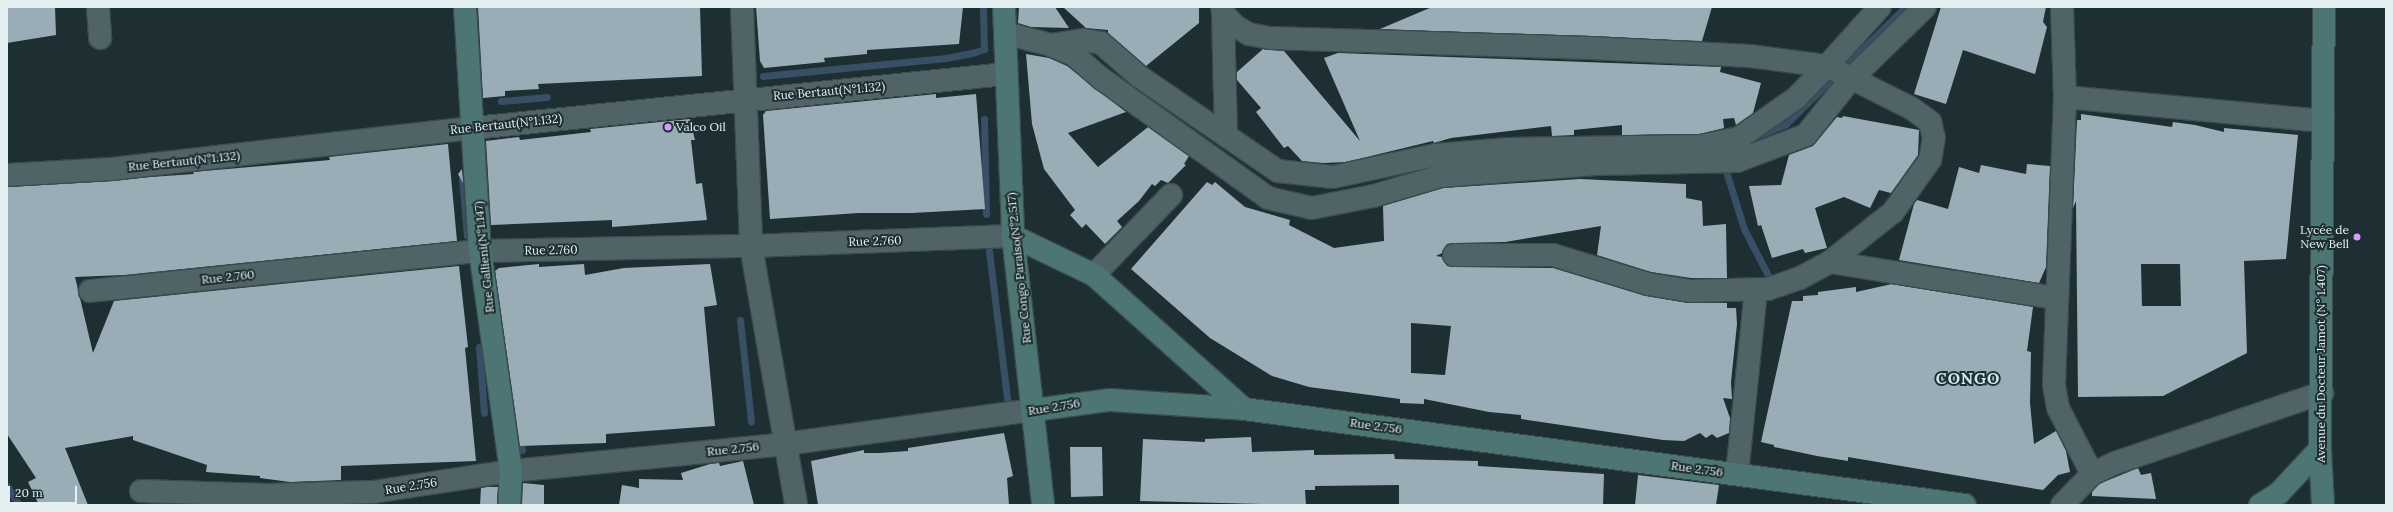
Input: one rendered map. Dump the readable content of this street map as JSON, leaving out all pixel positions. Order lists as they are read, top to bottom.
{
  "streets": {
    "street": [
      "Rue Bertaut(N°1.132)",
      "Rue 2.760",
      "Rue Gallieni(N°1.147)",
      "Rue Congo Paraiso(N°2.517)",
      "Avenue du Docteur Jamot (N° 1.407)",
      "Rue 2.756"
    ]
  },
  "crossings": [
    ["Rue Bertaut(N°1.132)", "Rue Gallieni(N°1.147)"],
    ["Rue Bertaut(N°1.132)", "Rue Congo Paraiso(N°2.517)"],
    ["Rue 2.760", "Rue Gallieni(N°1.147)"],
    ["Rue 2.760", "Rue Congo Paraiso(N°2.517)"],
    ["Rue Gallieni(N°1.147)", "Rue 2.756"],
    ["Rue Congo Paraiso(N°2.517)", "Rue 2.756"]
  ],
  "districts": ["CONGO"],
  "places": ["Valco Oil", "Lycée de New Bell"],
  "scale_bar": "20 m"
}
